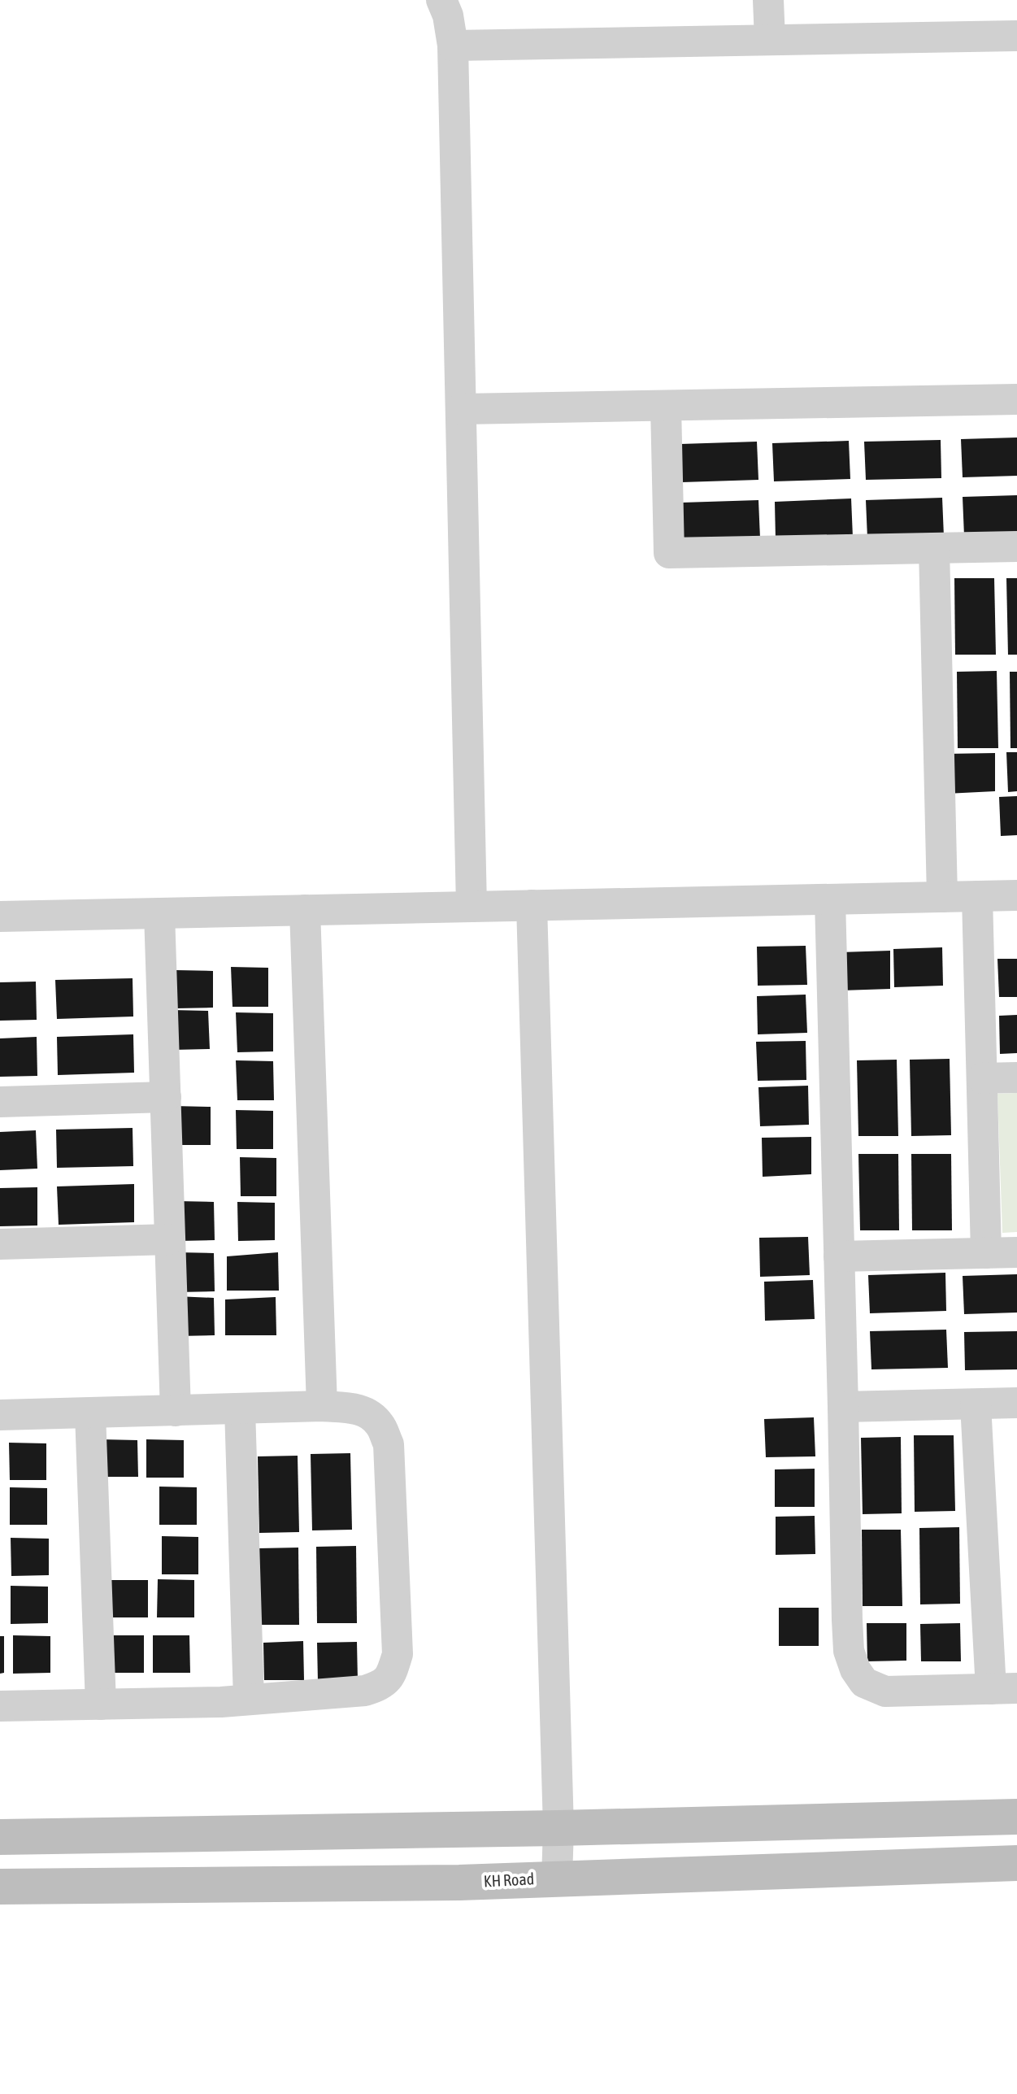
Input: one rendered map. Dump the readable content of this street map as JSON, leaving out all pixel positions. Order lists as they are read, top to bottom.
{
  "streets": {
    "main road": ["KH Road"]
  }
}
